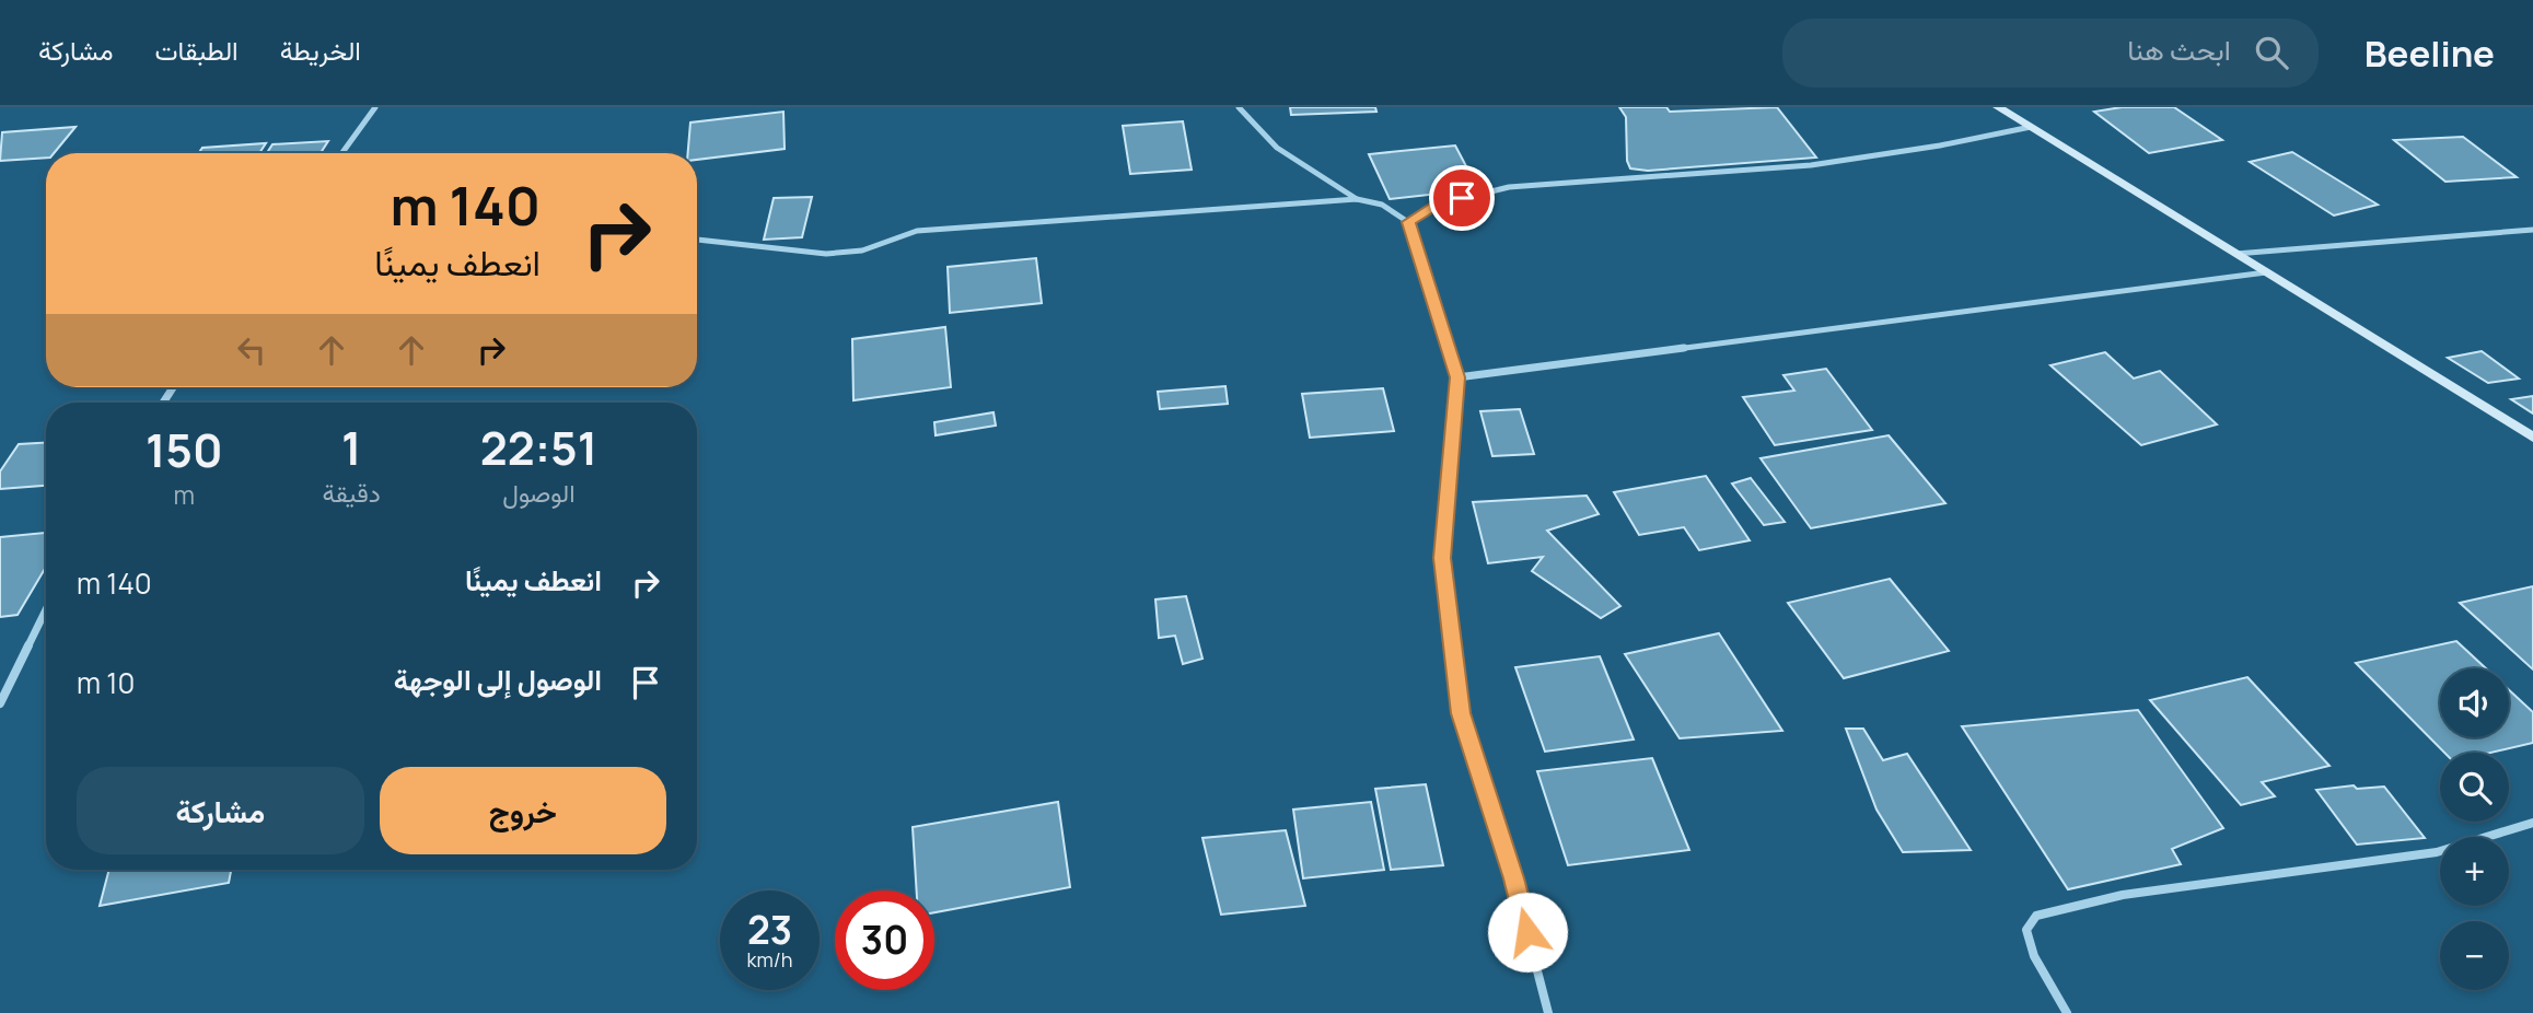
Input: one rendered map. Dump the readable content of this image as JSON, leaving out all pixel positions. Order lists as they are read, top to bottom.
{
  "page": {
    "header": "Beeline",
    "search": "ابحث هنا",
    "nav": ["الخريطة", "الطبقات", "مشاركة"],
    "turn": ["140 m", "انعطف يمينًا"],
    "eta": [
      "22:51",
      "الوصول",
      "1",
      "دقيقة",
      "150",
      "m"
    ],
    "list": [
      {
        "name": "انعطف يمينًا",
        "value": "140 m"
      },
      {
        "name": "الوصول إلى الوجهة",
        "value": "10 m"
      }
    ],
    "map_buttons": ["+", "−"],
    "buttons": ["خروج", "مشاركة"],
    "speed": "23 km/h",
    "limit": "30"
  }
}
